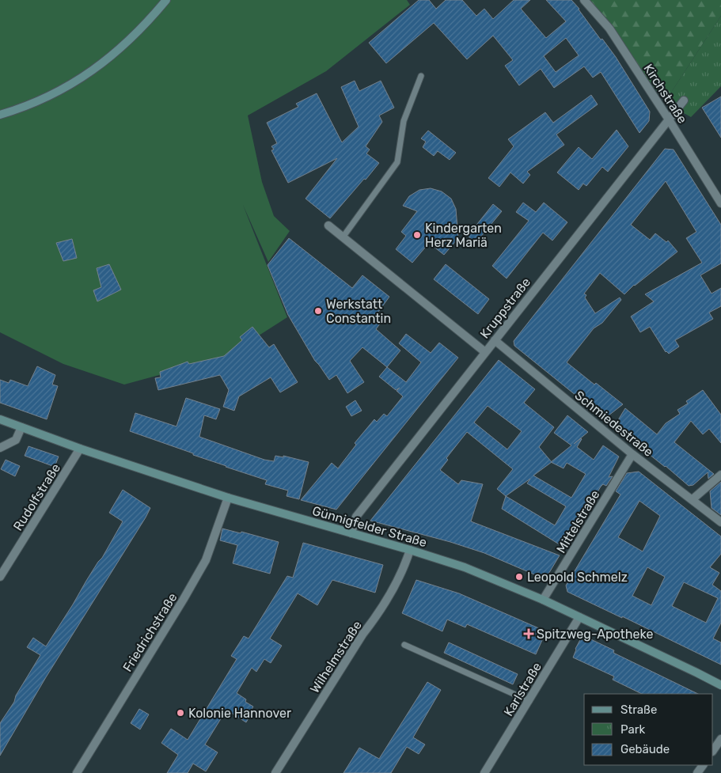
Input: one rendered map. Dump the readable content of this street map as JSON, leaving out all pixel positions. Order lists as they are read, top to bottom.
{
  "streets": {
    "street": [
      "Kirchstraße",
      "Kruppstraße",
      "Schmiedestraße",
      "Rudolfstraße",
      "Mittelstraße",
      "Günnigfelder Straße",
      "Friedrichstraße",
      "Wilhelmstraße",
      "Karlstraße"
    ]
  },
  "crossings": [
    ["Kirchstraße", "Kruppstraße"],
    ["Kruppstraße", "Schmiedestraße"],
    ["Kruppstraße", "Günnigfelder Straße"],
    ["Schmiedestraße", "Mittelstraße"],
    ["Rudolfstraße", "Günnigfelder Straße"],
    ["Mittelstraße", "Günnigfelder Straße"],
    ["Günnigfelder Straße", "Friedrichstraße"],
    ["Günnigfelder Straße", "Wilhelmstraße"],
    ["Günnigfelder Straße", "Karlstraße"]
  ],
  "places": {
    "other": [
      "Kindergarten Herz Mariä",
      "Werkstatt Constantin",
      "Leopold Schmelz",
      "Kolonie Hannover"
    ],
    "health": ["Spitzweg-Apotheke"]
  },
  "legend": ["Straße", "Park", "Gebäude"]
}
